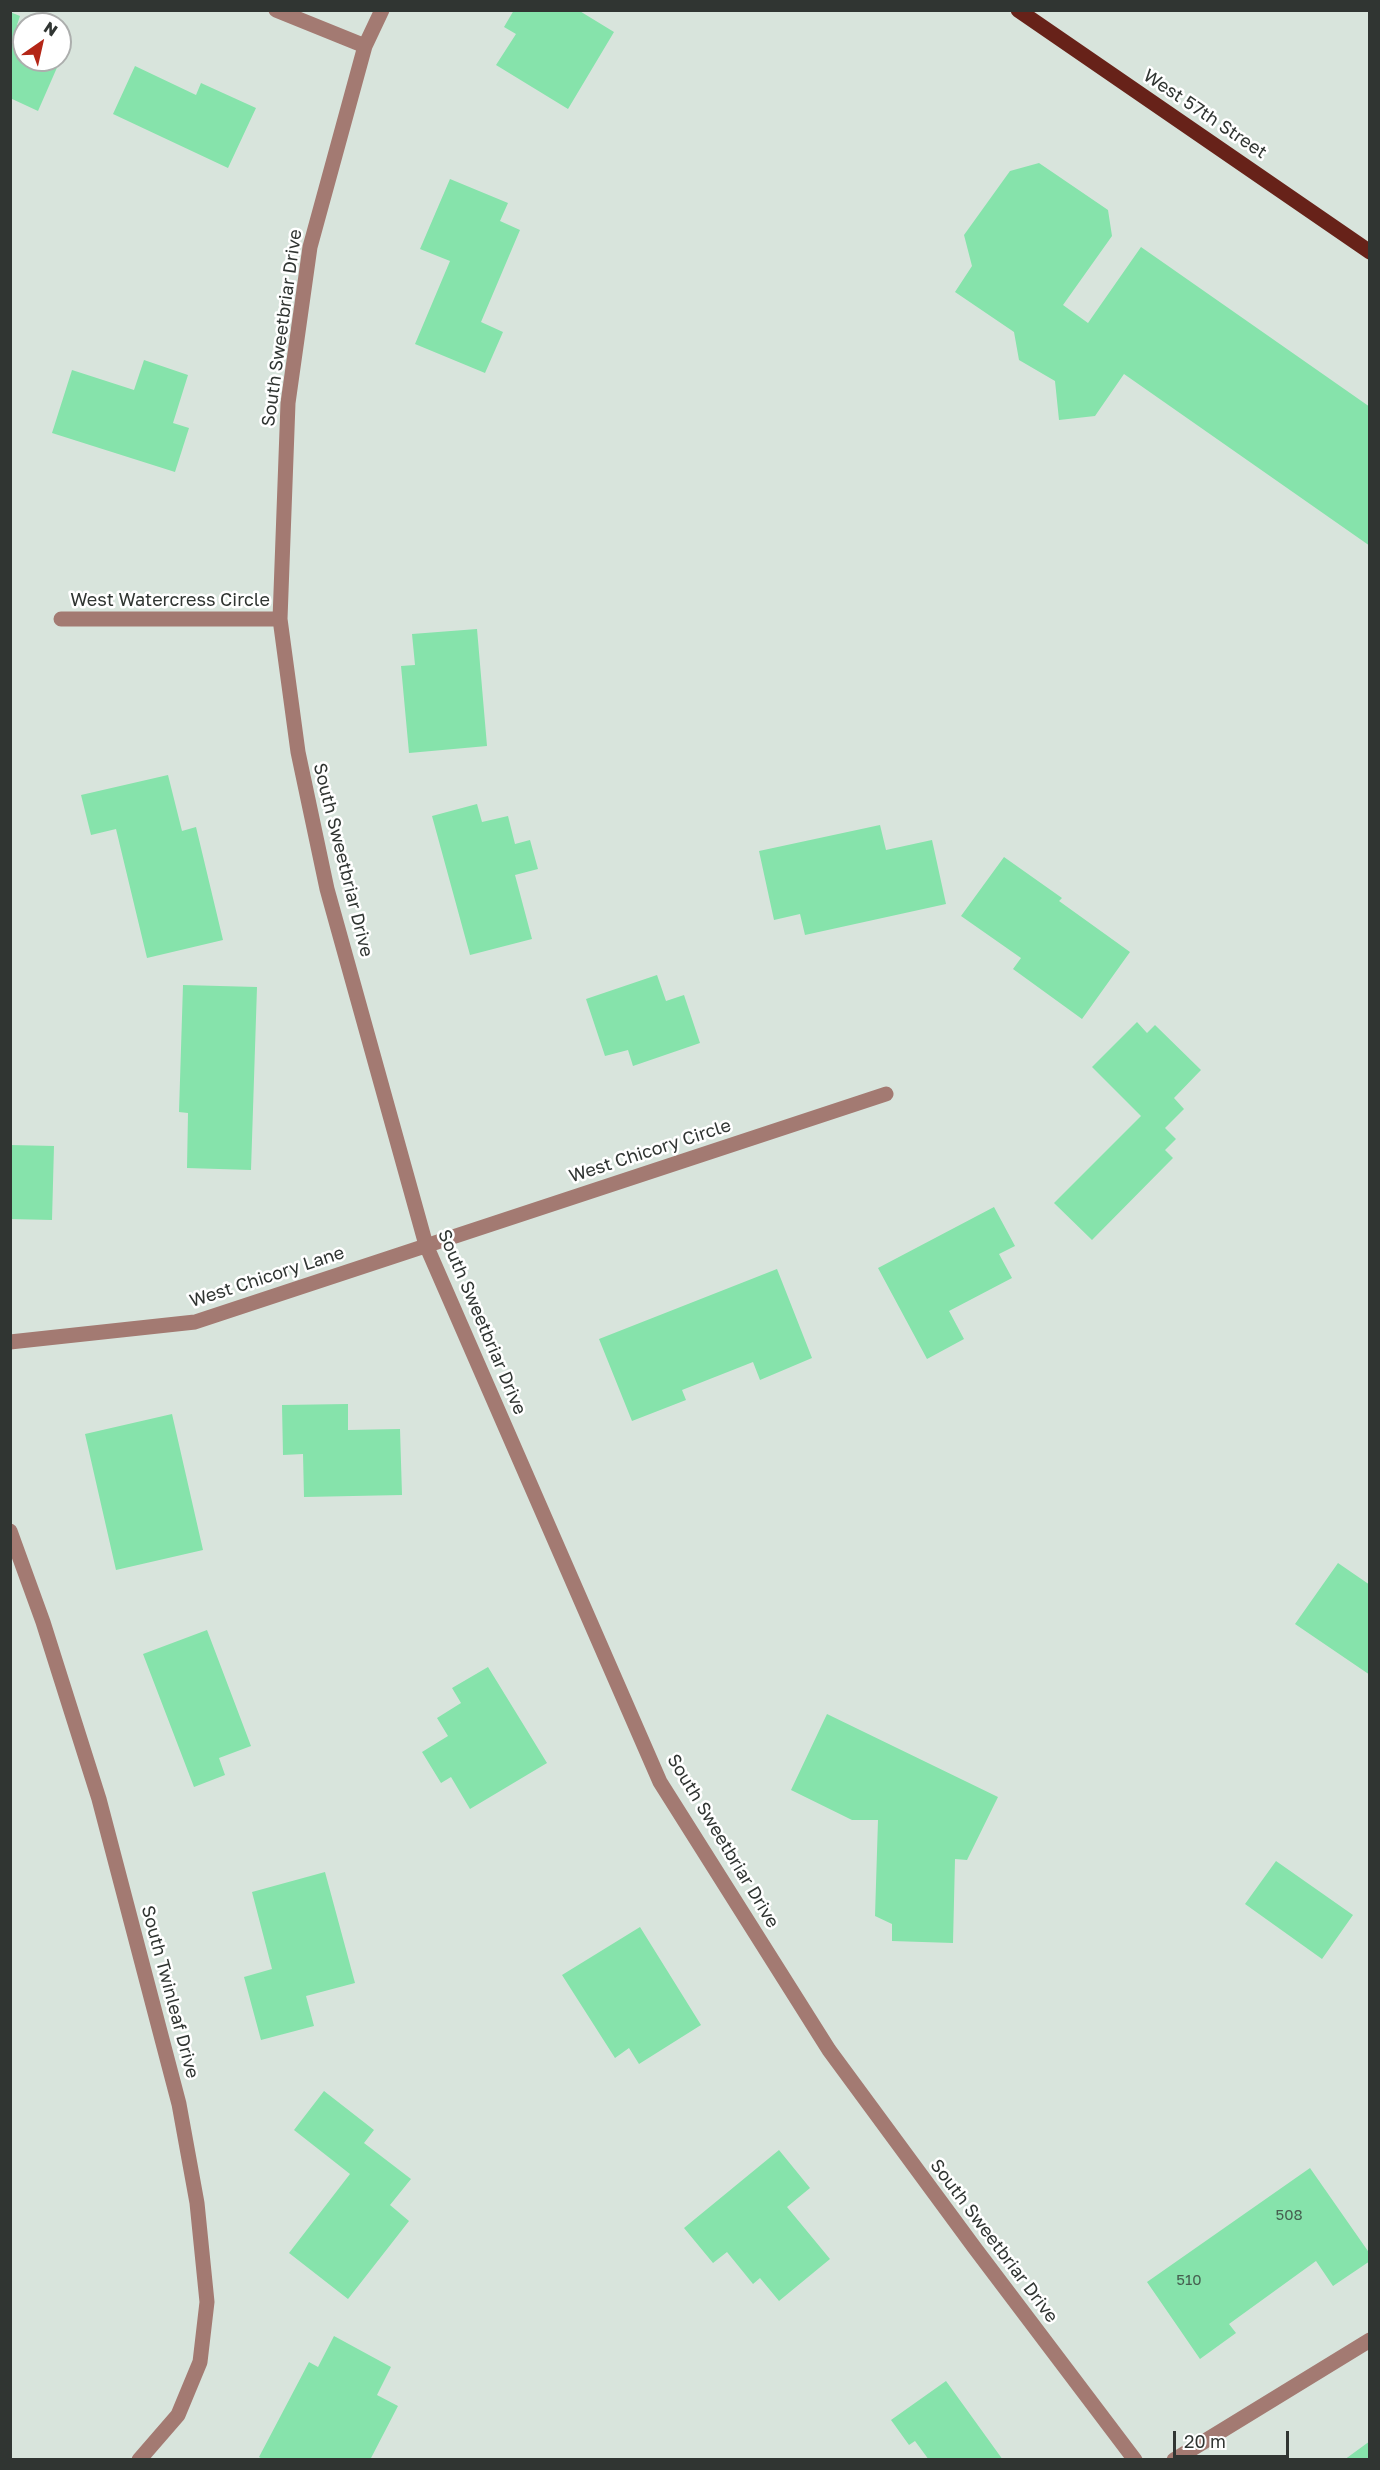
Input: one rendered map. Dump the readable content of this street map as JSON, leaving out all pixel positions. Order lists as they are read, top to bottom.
{
  "streets": {
    "main road": ["West 57th Street"],
    "street": [
      "South Sweetbriar Drive",
      "West Watercress Circle",
      "West Chicory Circle",
      "West Chicory Lane",
      "South Twinleaf Drive"
    ]
  },
  "crossings": [
    ["South Sweetbriar Drive", "West Watercress Circle"],
    ["South Sweetbriar Drive", "West Chicory Circle"],
    ["South Sweetbriar Drive", "West Chicory Lane"],
    ["West Chicory Circle", "West Chicory Lane"]
  ],
  "house_numbers": ["508", "510"],
  "scale_bar": "20 m",
  "north": "top right"
}
